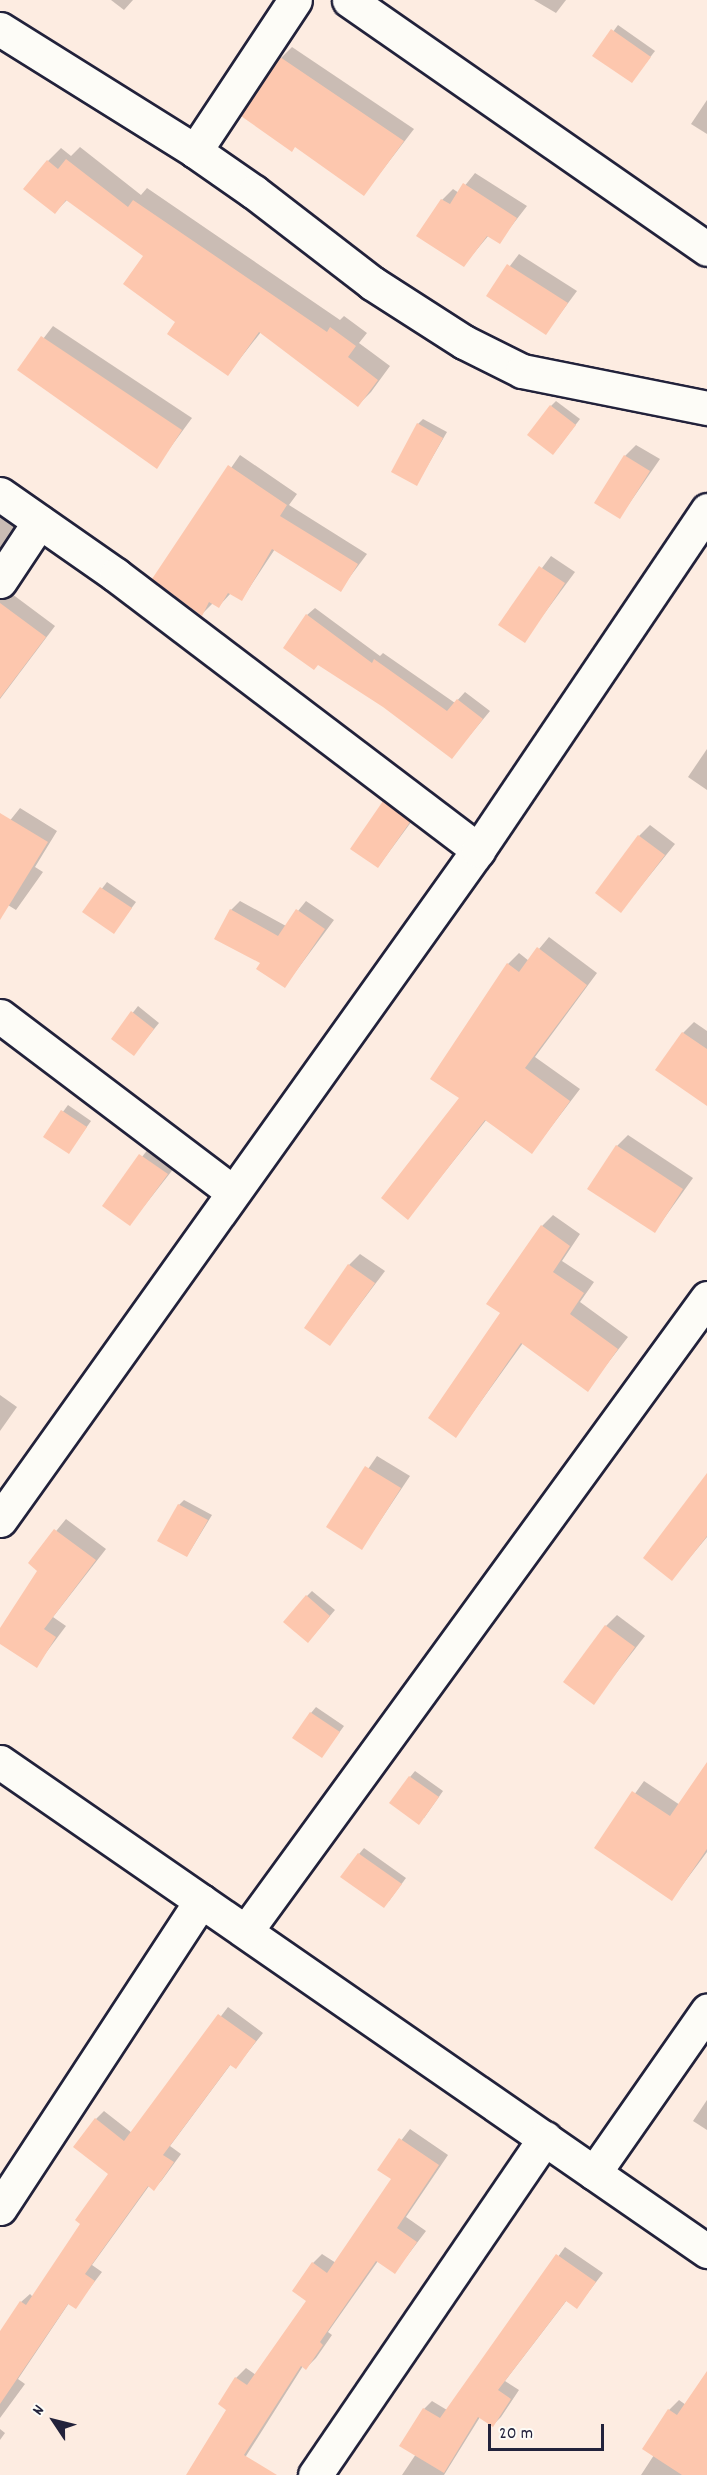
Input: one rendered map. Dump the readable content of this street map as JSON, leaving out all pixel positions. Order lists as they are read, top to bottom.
{
  "scale_bar": "20 m",
  "north": "top left"
}
